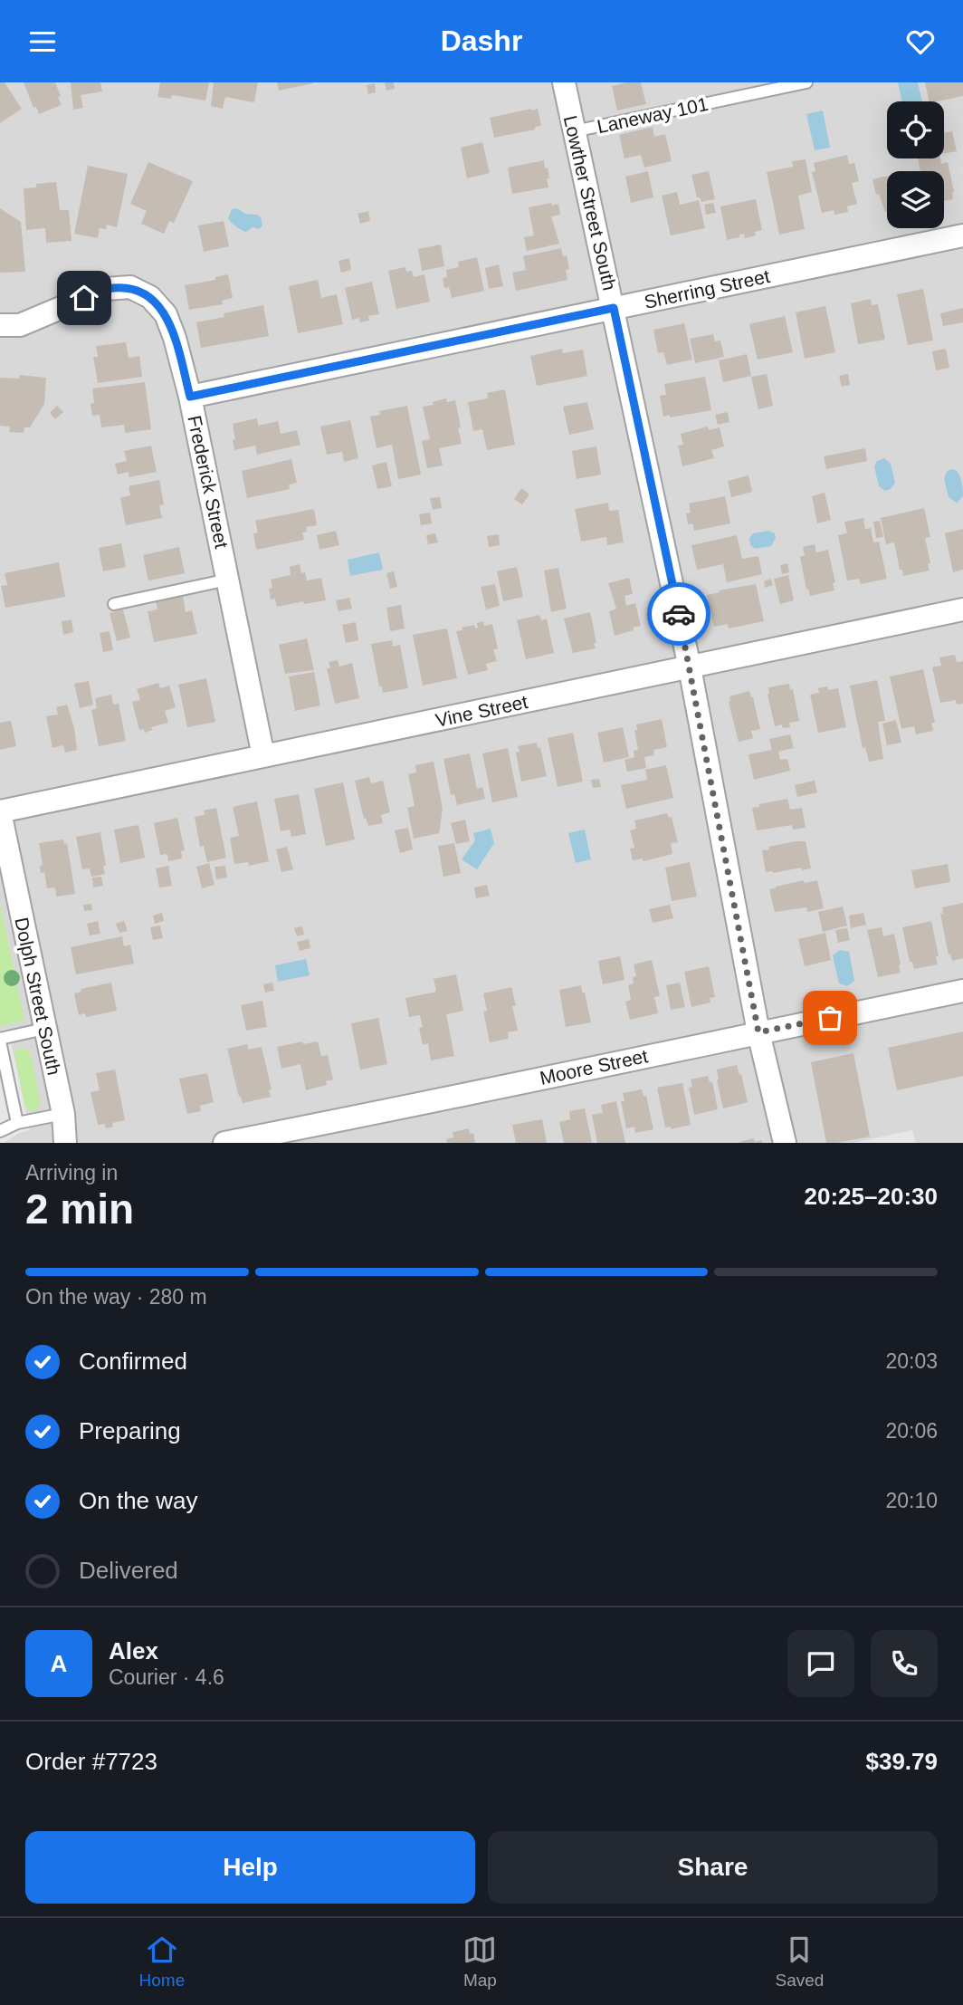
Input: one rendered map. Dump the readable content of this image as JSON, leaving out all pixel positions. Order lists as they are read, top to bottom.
{
  "streets": {
    "street": [
      "Lowther Street South",
      "Sherring Street",
      "Frederick Street",
      "Vine Street",
      "Dolph Street South",
      "Moore Street"
    ],
    "lane": ["Laneway 101"]
  },
  "crossings": [
    ["Laneway 101", "Lowther Street South"],
    ["Lowther Street South", "Sherring Street"],
    ["Lowther Street South", "Vine Street"],
    ["Lowther Street South", "Moore Street"],
    ["Sherring Street", "Frederick Street"],
    ["Frederick Street", "Vine Street"],
    ["Vine Street", "Dolph Street South"]
  ],
  "page": {
    "header": "Dashr",
    "heading": ["2 min", "Arriving in", "20:25–20:30"],
    "panel": [
      "Alex",
      "Courier · 4.6",
      "Order #7723",
      "$39.79"
    ],
    "bar": "On the way · 280 m",
    "list": [
      ["Confirmed", "20:03"],
      ["Preparing", "20:06"],
      ["On the way", "20:10"],
      "Delivered"
    ],
    "round": "A",
    "buttons": ["Help", "Share"],
    "tabs": ["Home", "Map", "Saved"]
  }
}
